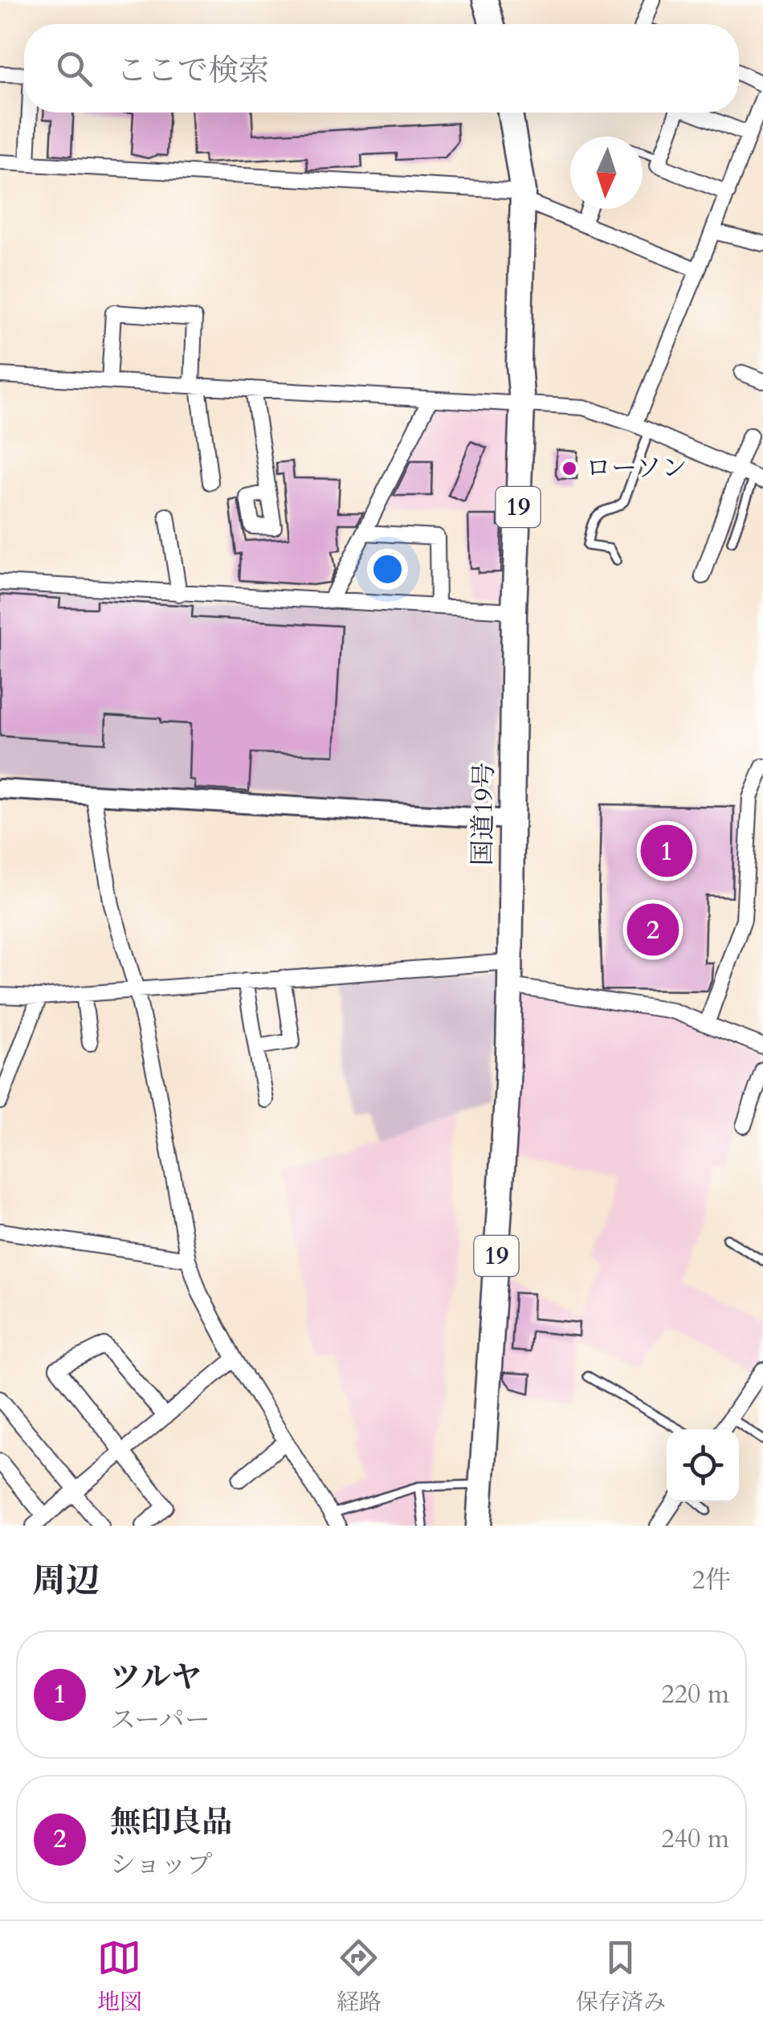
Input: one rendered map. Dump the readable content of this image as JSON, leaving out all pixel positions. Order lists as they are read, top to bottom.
{
  "streets": {
    "highway": ["19", "国道19号"]
  },
  "places": ["ローソン"],
  "north": "bottom",
  "page": {
    "search": "ここで検索",
    "pins": ["1", "2"],
    "heading": ["周辺", "2件"],
    "list": [
      {
        "mark": "1",
        "name": "ツルヤ",
        "note": "スーパー",
        "value": "220 m"
      },
      {
        "mark": "2",
        "name": "無印良品",
        "note": "ショップ",
        "value": "240 m"
      }
    ],
    "nav": ["地図", "経路", "保存済み"]
  }
}
